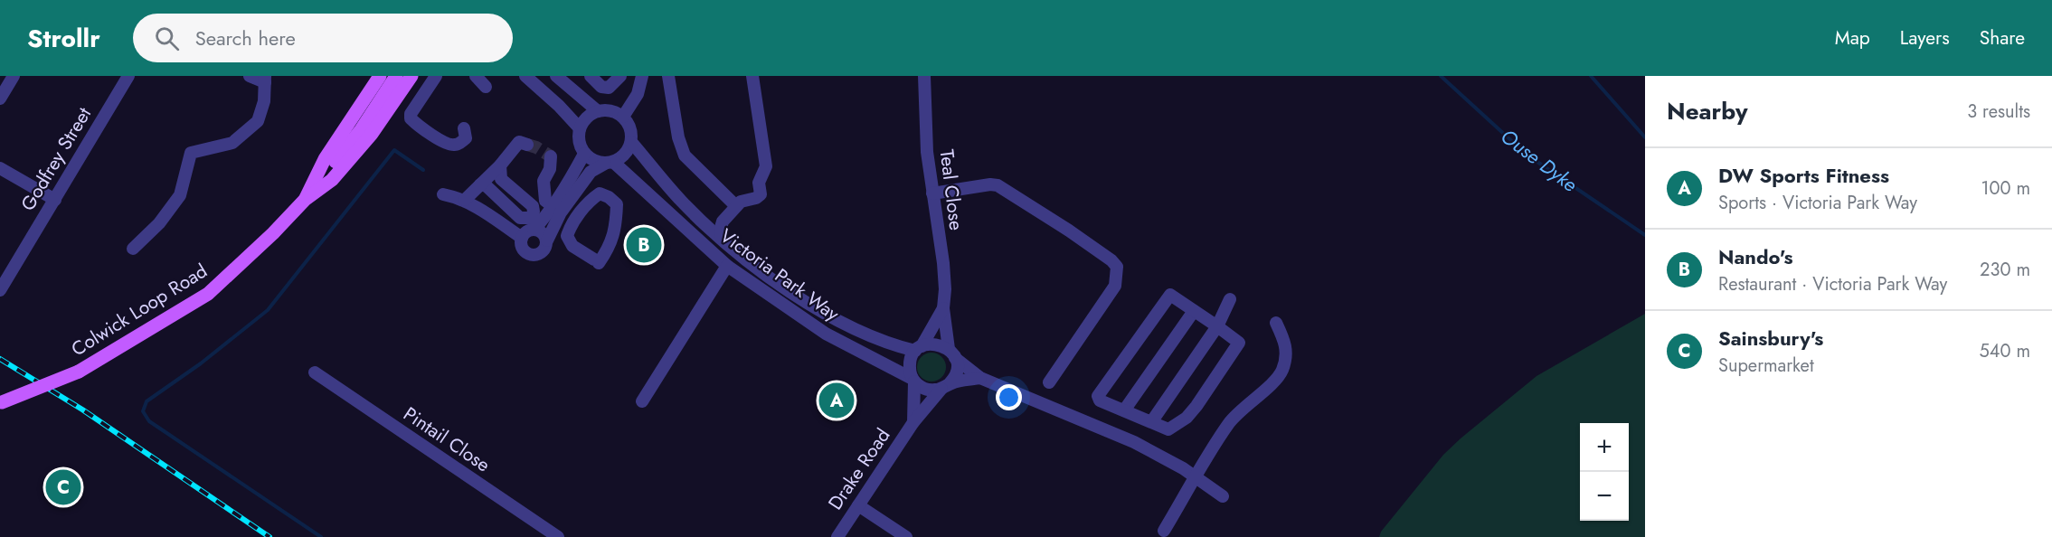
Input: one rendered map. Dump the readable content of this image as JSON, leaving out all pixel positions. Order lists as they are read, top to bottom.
{
  "streets": {
    "main road": ["Colwick Loop Road"],
    "street": [
      "Godfrey Street",
      "Teal Close",
      "Victoria Park Way",
      "Pintail Close",
      "Drake Road"
    ]
  },
  "crossings": [
    ["Teal Close", "Victoria Park Way"],
    ["Teal Close", "Drake Road"],
    ["Victoria Park Way", "Drake Road"]
  ],
  "water": ["Ouse Dyke"],
  "page": {
    "header": "Strollr",
    "search": "Search here",
    "nav": ["Map", "Layers", "Share"],
    "heading": ["Nearby", "3 results"],
    "list": [
      {
        "mark": "A",
        "name": "DW Sports Fitness",
        "note": "Sports · Victoria Park Way",
        "value": "100 m"
      },
      {
        "mark": "B",
        "name": "Nando's",
        "note": "Restaurant · Victoria Park Way",
        "value": "230 m"
      },
      {
        "mark": "C",
        "name": "Sainsbury's",
        "note": "Supermarket",
        "value": "540 m"
      }
    ],
    "pins": ["B", "A", "C"],
    "map_buttons": ["+", "−"]
  }
}
